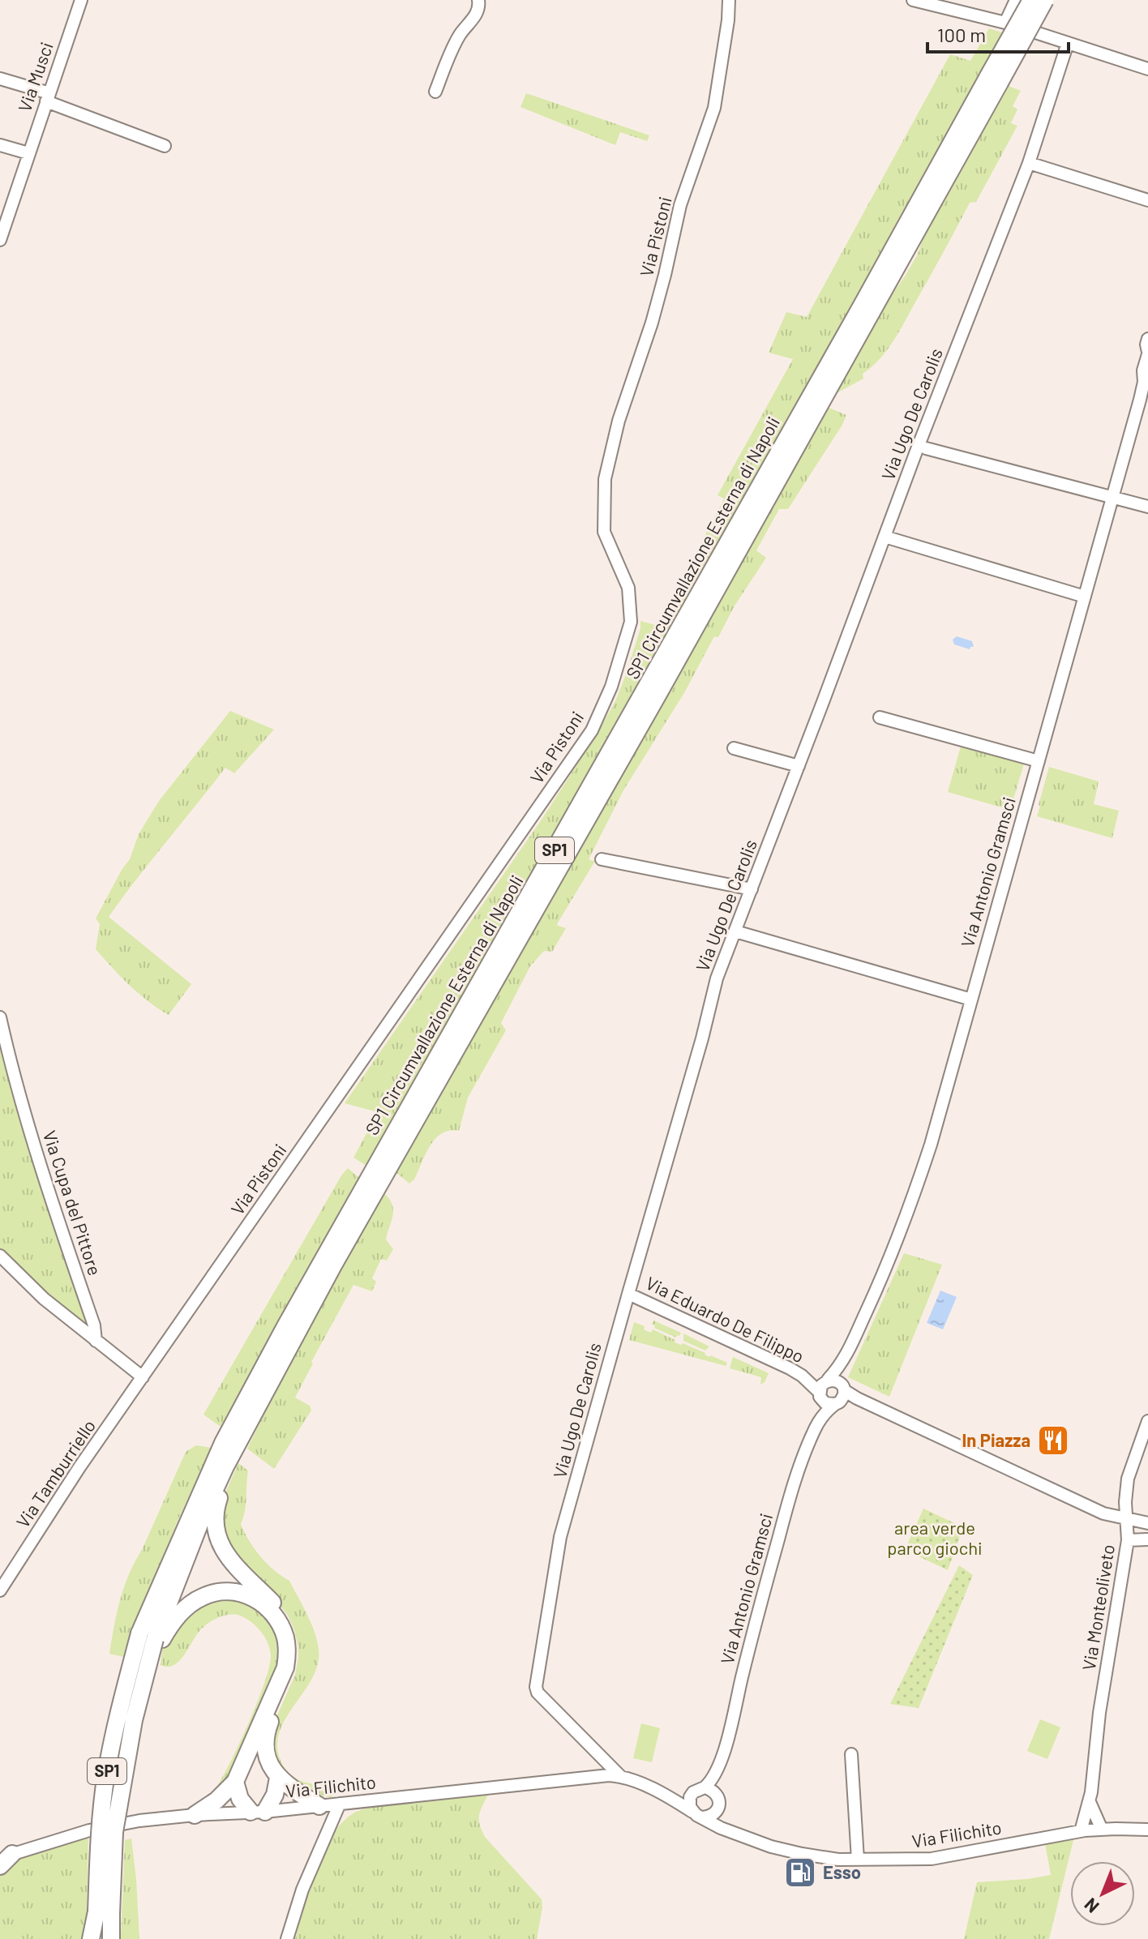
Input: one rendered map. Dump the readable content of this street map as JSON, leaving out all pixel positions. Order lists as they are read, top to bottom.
{
  "streets": {
    "highway": ["SP1 Circumvallazione Esterna di Napoli", "SP1"],
    "street": [
      "Via Musci",
      "Via Pistoni",
      "Via Ugo De Carolis",
      "Via Antonio Gramsci",
      "Via Cupa del Pittore",
      "Via Eduardo De Filippo",
      "Via Tamburriello",
      "Via Monteoliveto",
      "Via Filichito"
    ]
  },
  "crossings": [
    ["Via Pistoni", "Via Tamburriello"],
    ["Via Ugo De Carolis", "Via Eduardo De Filippo"],
    ["Via Ugo De Carolis", "Via Filichito"],
    ["SP1 Circumvallazione Esterna di Napoli", "SP1"],
    ["Via Antonio Gramsci", "Via Eduardo De Filippo"],
    ["Via Antonio Gramsci", "Via Filichito"],
    ["Via Monteoliveto", "Via Filichito"]
  ],
  "parks": ["area verde parco giochi"],
  "places": {
    "restaurant": ["In Piazza"],
    "fuel station": ["Esso"]
  },
  "scale_bar": "100 m",
  "north": "bottom left"
}
